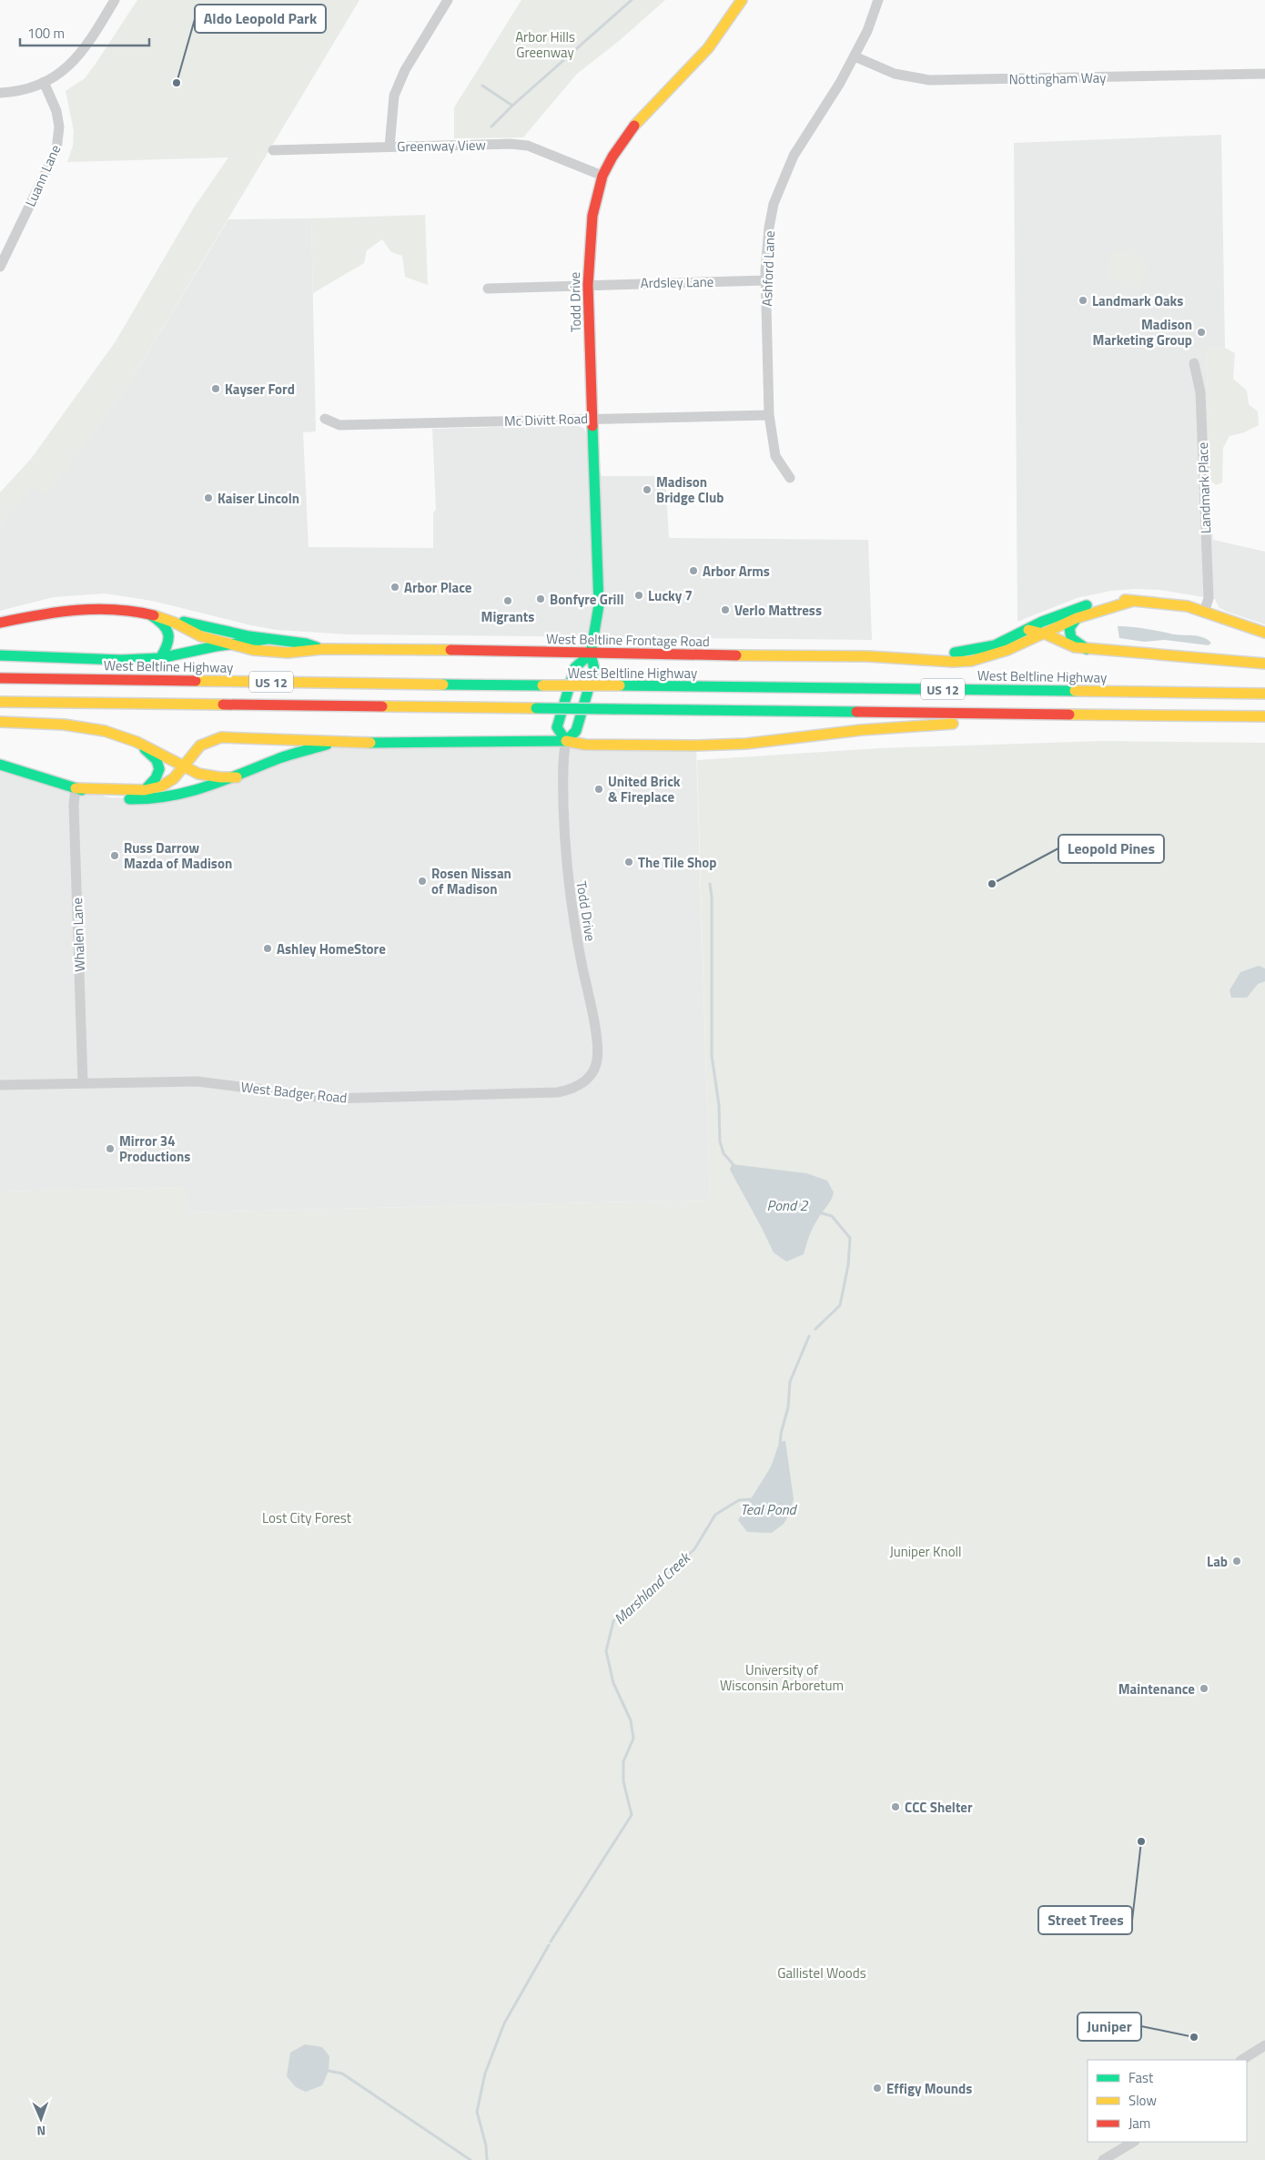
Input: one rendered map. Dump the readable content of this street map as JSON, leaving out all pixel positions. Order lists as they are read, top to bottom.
{
  "streets": {
    "main road": [
      "Todd Drive",
      "West Beltline Frontage Road",
      "West Beltline Highway",
      "US 12"
    ],
    "street": [
      "Nottingham Way",
      "Greenway View",
      "Luann Lane",
      "Ashford Lane",
      "Ardsley Lane",
      "Mc Divitt Road",
      "Landmark Place",
      "Whalen Lane",
      "West Badger Road"
    ]
  },
  "crossings": [
    ["Nottingham Way", "Ashford Lane"],
    ["Greenway View", "Todd Drive"],
    ["Ashford Lane", "Ardsley Lane"],
    ["Ashford Lane", "Mc Divitt Road"],
    ["Ardsley Lane", "Todd Drive"],
    ["Todd Drive", "Mc Divitt Road"],
    ["Todd Drive", "West Beltline Frontage Road"],
    ["Todd Drive", "West Badger Road"],
    ["Landmark Place", "West Beltline Frontage Road"],
    ["Whalen Lane", "West Badger Road"]
  ],
  "water": ["Pond 2", "Teal Pond", "Marshland Creek"],
  "parks": [
    "Arbor Hills Greenway",
    "Lost City Forest",
    "Juniper Knoll",
    "University of Wisconsin Arboretum",
    "Gallistel Woods"
  ],
  "places": [
    "Aldo Leopold Park",
    "Landmark Oaks",
    "Madison Marketing Group",
    "Kayser Ford",
    "Madison Bridge Club",
    "Kaiser Lincoln",
    "Arbor Arms",
    "Arbor Place",
    "Lucky 7",
    "Bonfyre Grill",
    "Migrants",
    "Verlo Mattress",
    "United Brick & Fireplace",
    "Russ Darrow Mazda of Madison",
    "The Tile Shop",
    "Rosen Nissan of Madison",
    "Leopold Pines",
    "Ashley HomeStore",
    "Mirror 34 Productions",
    "Lab",
    "Maintenance",
    "CCC Shelter",
    "Street Trees",
    "Juniper",
    "Effigy Mounds"
  ],
  "legend": ["Fast", "Slow", "Jam"],
  "scale_bar": "100 m",
  "north": "bottom"
}
